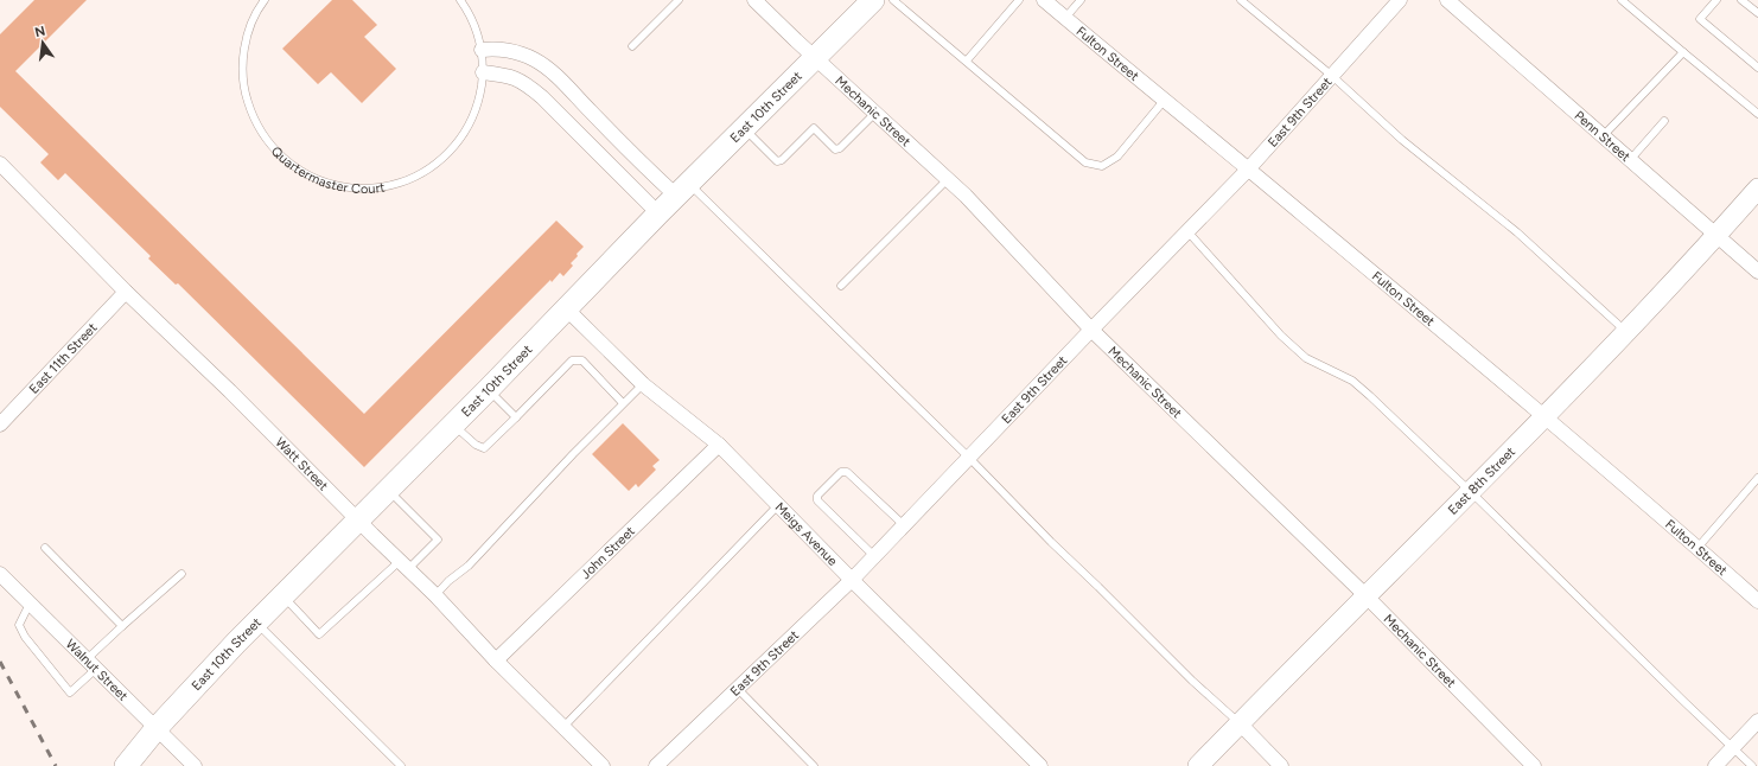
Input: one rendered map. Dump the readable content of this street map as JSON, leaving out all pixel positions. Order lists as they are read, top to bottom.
{
  "streets": {
    "main road": ["East 10th Street", "East 8th Street"],
    "street": [
      "Fulton Street",
      "Mechanic Street",
      "East 9th Street",
      "Penn Street",
      "East 11th Street",
      "Watt Street",
      "Meigs Avenue",
      "John Street",
      "Walnut Street"
    ],
    "lane": ["Quartermaster Court"]
  },
  "crossings": [
    ["Fulton Street", "East 9th Street"],
    ["Fulton Street", "East 8th Street"],
    ["East 10th Street", "Mechanic Street"],
    ["East 10th Street", "Watt Street"],
    ["East 10th Street", "Meigs Avenue"],
    ["East 10th Street", "Walnut Street"],
    ["Mechanic Street", "East 9th Street"],
    ["Mechanic Street", "East 8th Street"],
    ["East 9th Street", "Meigs Avenue"],
    ["Penn Street", "East 8th Street"],
    ["East 11th Street", "Watt Street"],
    ["Watt Street", "John Street"],
    ["Meigs Avenue", "John Street"]
  ],
  "north": "top"
}
